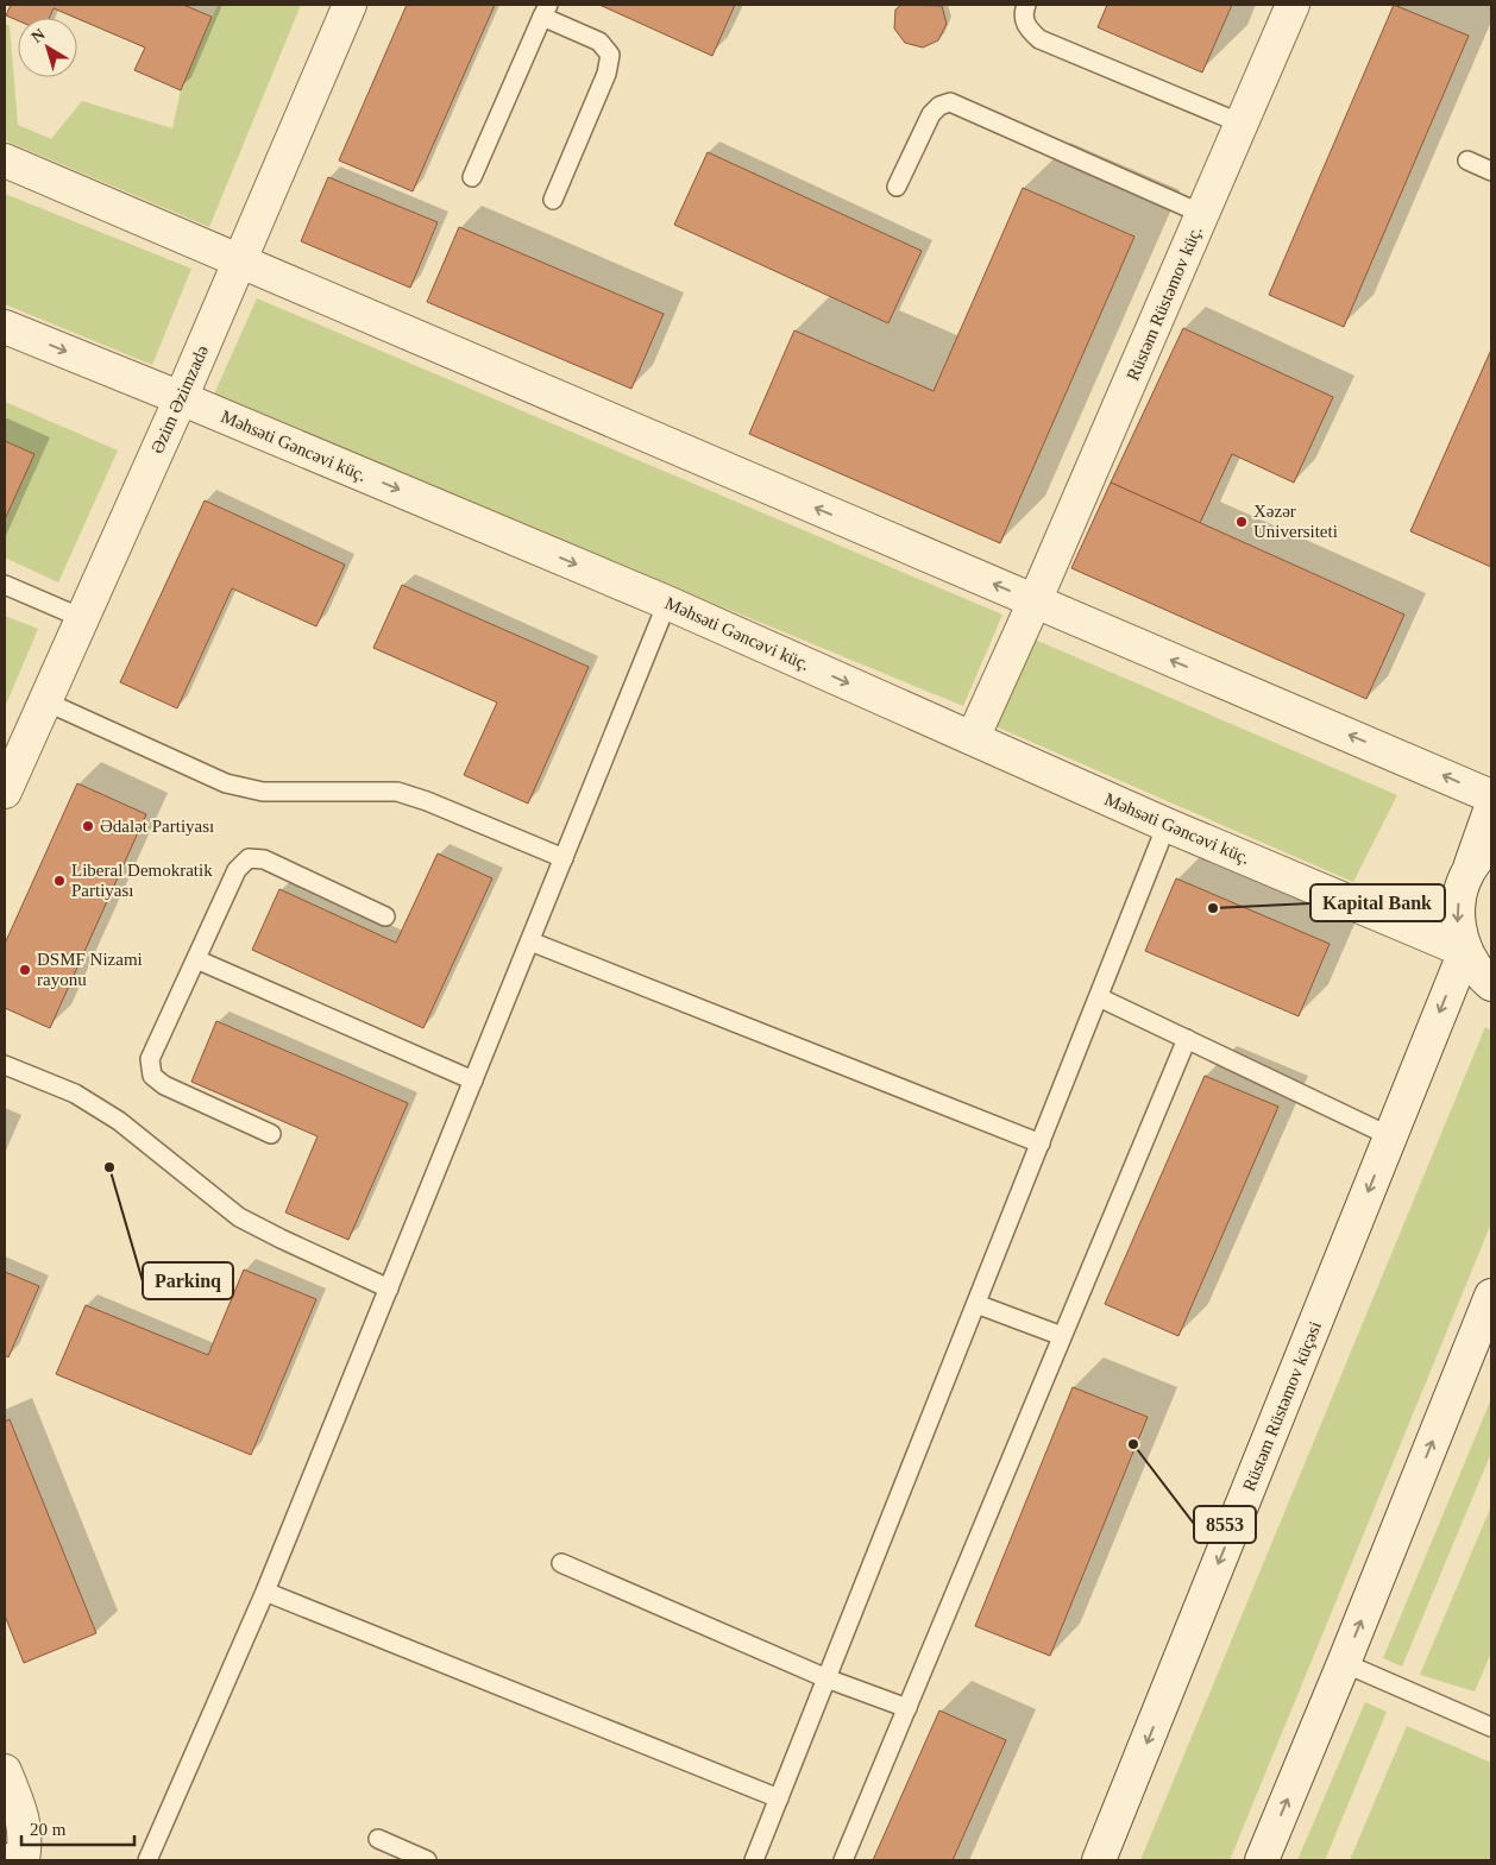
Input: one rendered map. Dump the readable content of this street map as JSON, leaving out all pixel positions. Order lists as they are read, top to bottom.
{
  "streets": {
    "street": [
      "Rüstəm Rüstəmov küç.",
      "Əzim Əzimzadə",
      "Məhsəti Gəncəvi küç.",
      "Rüstəm Rüstəmov küçəsi"
    ]
  },
  "crossings": [
    ["Rüstəm Rüstəmov küç.", "Məhsəti Gəncəvi küç."],
    ["Əzim Əzimzadə", "Məhsəti Gəncəvi küç."],
    ["Məhsəti Gəncəvi küç.", "Rüstəm Rüstəmov küçəsi"]
  ],
  "places": [
    "Xəzər Universiteti",
    "Ədalət Partiyası",
    "Liberal Demokratik Partiyası",
    "Kapital Bank",
    "DSMF Nizami rayonu",
    "Parkinq",
    "8553"
  ],
  "scale_bar": "20 m",
  "north": "top left"
}
